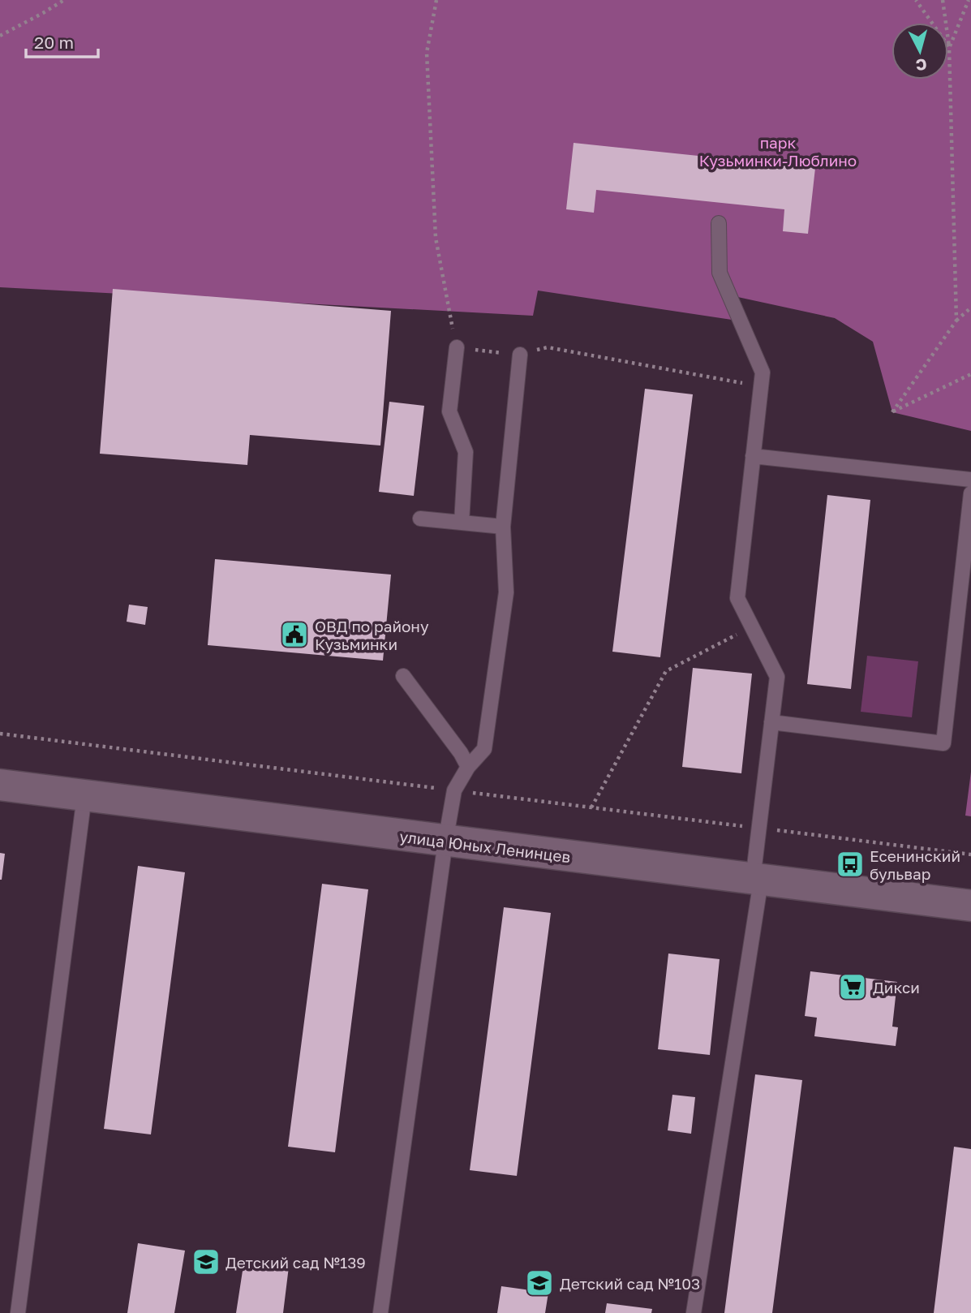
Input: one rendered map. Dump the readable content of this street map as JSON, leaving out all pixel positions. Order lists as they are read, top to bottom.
{
  "streets": {
    "main road": ["улица Юных Ленинцев"]
  },
  "parks": ["парк Кузьминки-Люблино"],
  "places": {
    "public building": ["ОВД по району Кузьминки"],
    "bus stop": ["Есенинский бульвар"],
    "supermarket": ["Дикси"],
    "school or university": ["Детский сад №139", "Детский сад №103"]
  },
  "scale_bar": "20 m",
  "north": "bottom"
}
